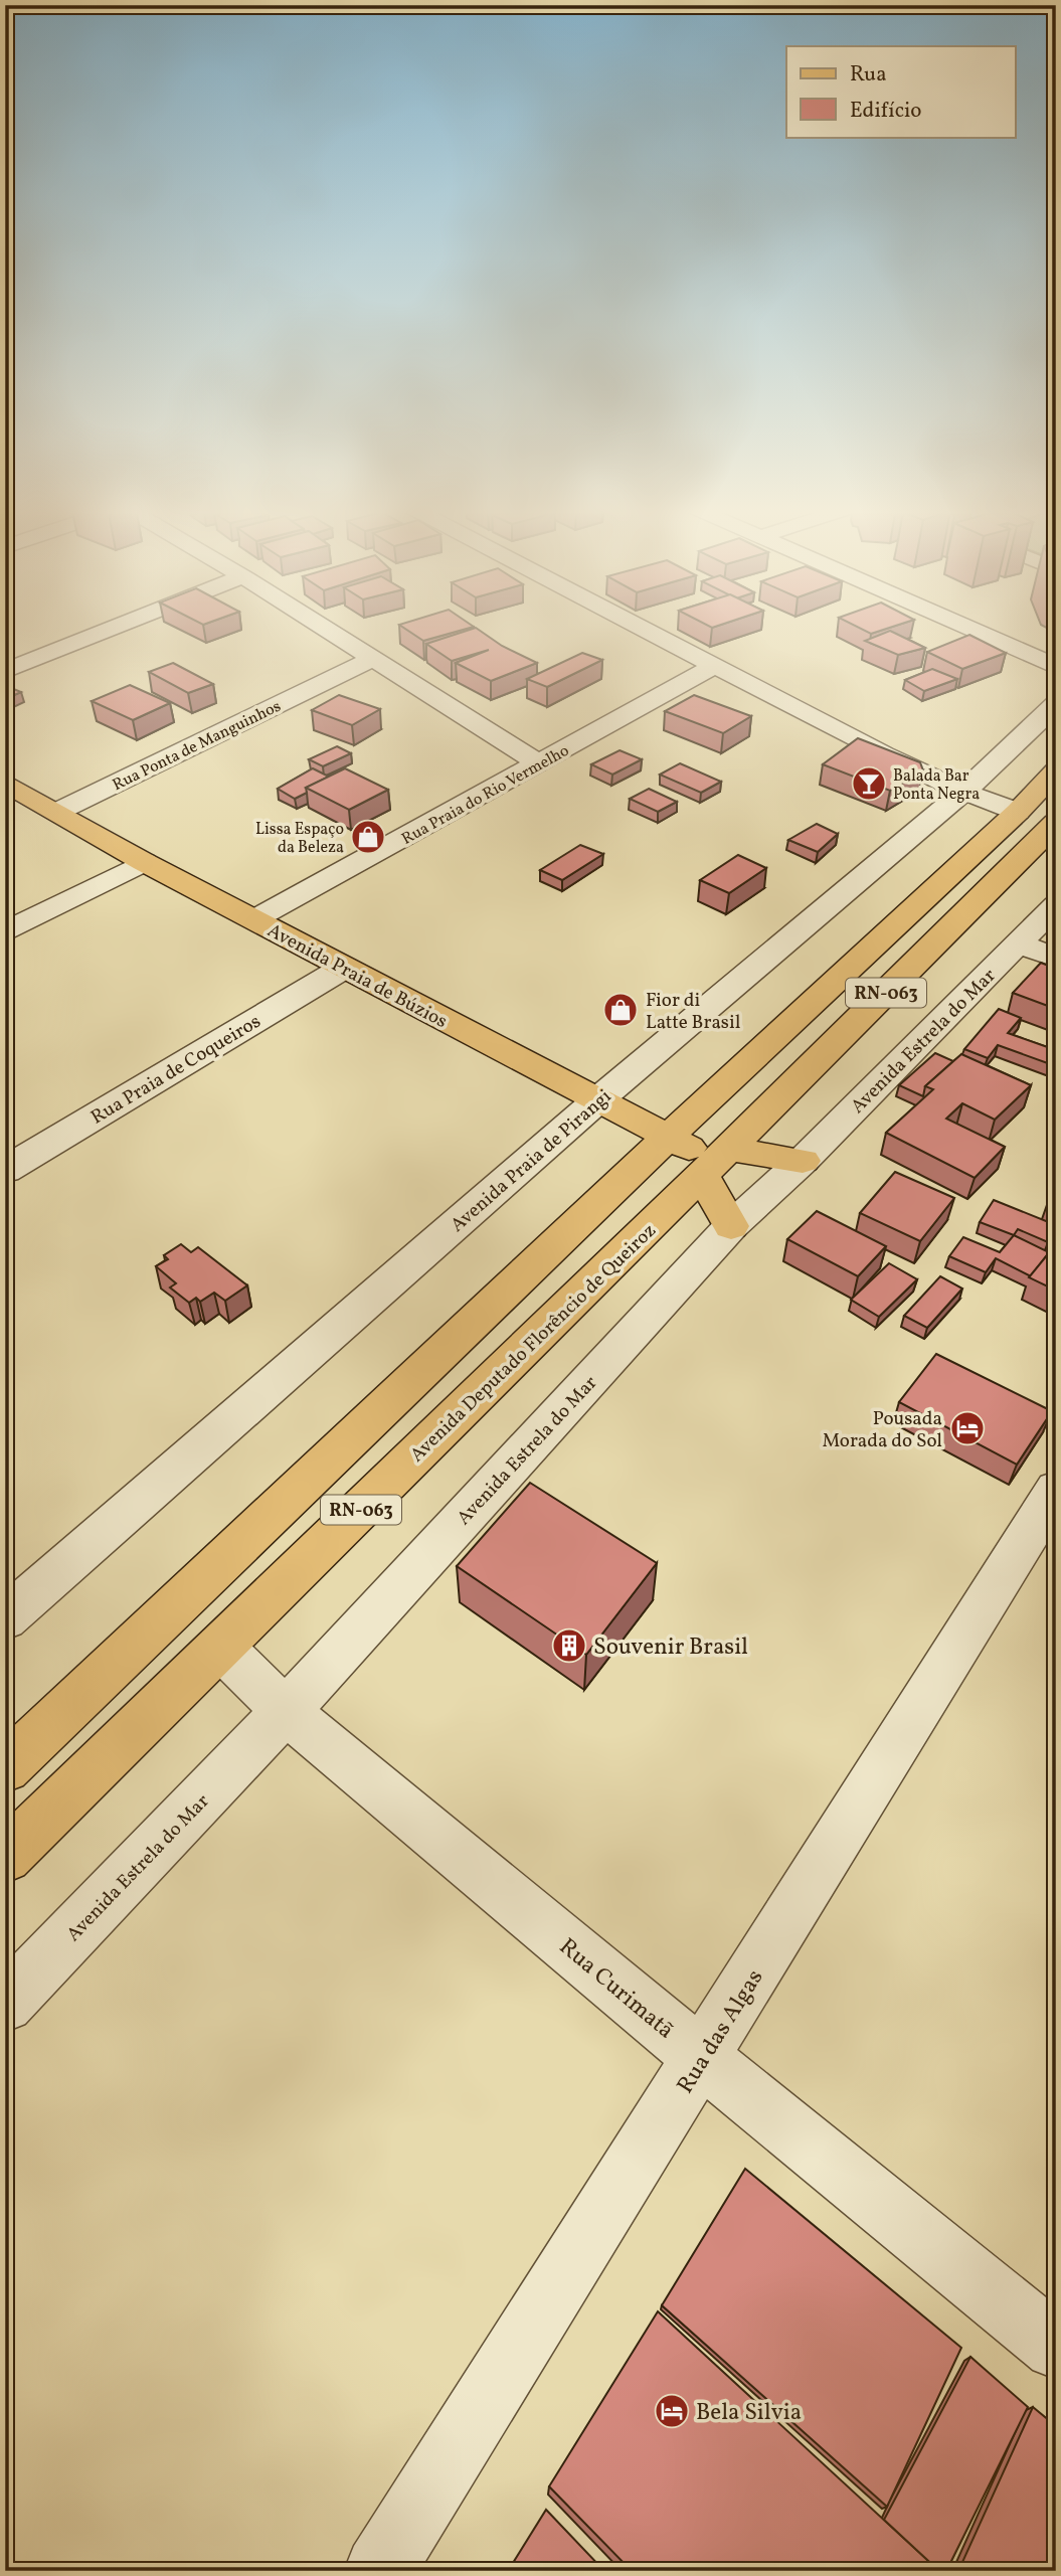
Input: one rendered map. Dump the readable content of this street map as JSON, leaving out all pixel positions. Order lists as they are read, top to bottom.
{
  "streets": {
    "main road": ["Avenida Praia de Búzios", "RN-063", "Avenida Deputado Florêncio de Queiroz"],
    "street": [
      "Rua Ponta de Manguinhos",
      "Rua Praia do Rio Vermelho",
      "Avenida Estrela do Mar",
      "Rua Praia de Coqueiros",
      "Avenida Praia de Pirangi",
      "Rua Curimatã",
      "Rua das Algas"
    ]
  },
  "crossings": [
    ["Rua Ponta de Manguinhos", "Avenida Praia de Búzios"],
    ["Rua Praia do Rio Vermelho", "Avenida Praia de Búzios"],
    ["Avenida Praia de Búzios", "RN-063"],
    ["Avenida Praia de Búzios", "Avenida Estrela do Mar"],
    ["Avenida Praia de Búzios", "Rua Praia de Coqueiros"],
    ["Avenida Praia de Búzios", "Avenida Praia de Pirangi"],
    ["Avenida Praia de Búzios", "Avenida Deputado Florêncio de Queiroz"],
    ["Avenida Estrela do Mar", "Rua Curimatã"],
    ["Avenida Deputado Florêncio de Queiroz", "Rua Curimatã"],
    ["Rua Curimatã", "Rua das Algas"]
  ],
  "places": {
    "bar": ["Balada Bar Ponta Negra"],
    "shop": ["Lissa Espaço da Beleza", "Fior di Latte Brasil"],
    "hotel": ["Pousada Morada do Sol", "Bela Silvia"],
    "building": ["Souvenir Brasil"]
  },
  "legend": ["Rua", "Edifício"]
}
